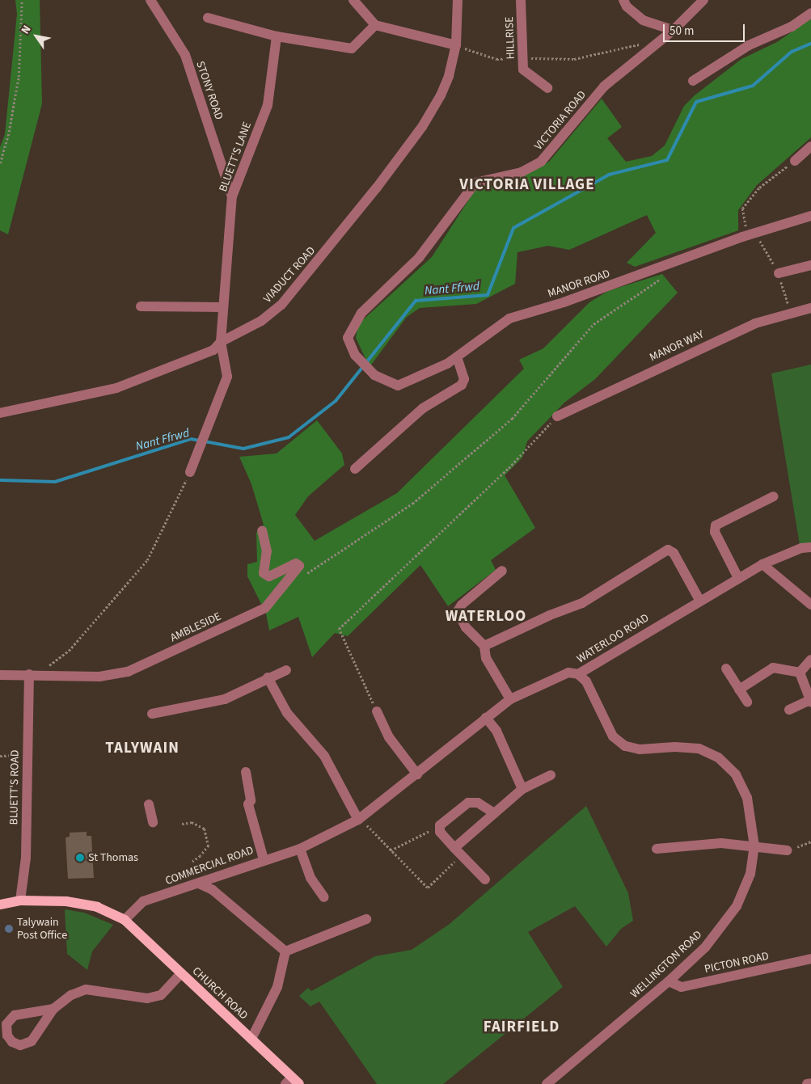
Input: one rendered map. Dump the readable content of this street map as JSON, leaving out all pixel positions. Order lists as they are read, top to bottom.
{
  "streets": {
    "main road": ["CHURCH ROAD"],
    "street": [
      "HILLRISE",
      "STONY ROAD",
      "VICTORIA ROAD",
      "BLUETT'S LANE",
      "VIADUCT ROAD",
      "MANOR ROAD",
      "MANOR WAY",
      "AMBLESIDE",
      "WATERLOO ROAD",
      "BLUETT'S ROAD",
      "COMMERCIAL ROAD",
      "PICTON ROAD",
      "WELLINGTON ROAD"
    ]
  },
  "crossings": [
    ["STONY ROAD", "BLUETT'S LANE"],
    ["VICTORIA ROAD", "MANOR ROAD"],
    ["BLUETT'S LANE", "VIADUCT ROAD"],
    ["AMBLESIDE", "BLUETT'S ROAD"],
    ["WATERLOO ROAD", "COMMERCIAL ROAD"],
    ["WATERLOO ROAD", "WELLINGTON ROAD"],
    ["COMMERCIAL ROAD", "CHURCH ROAD"],
    ["PICTON ROAD", "WELLINGTON ROAD"]
  ],
  "districts": [
    "VICTORIA VILLAGE",
    "WATERLOO",
    "TALYWAIN",
    "FAIRFIELD"
  ],
  "water": ["Nant Ffrwd"],
  "places": ["St Thomas", "Talywain Post Office"],
  "scale_bar": "50 m",
  "north": "top left"
}
